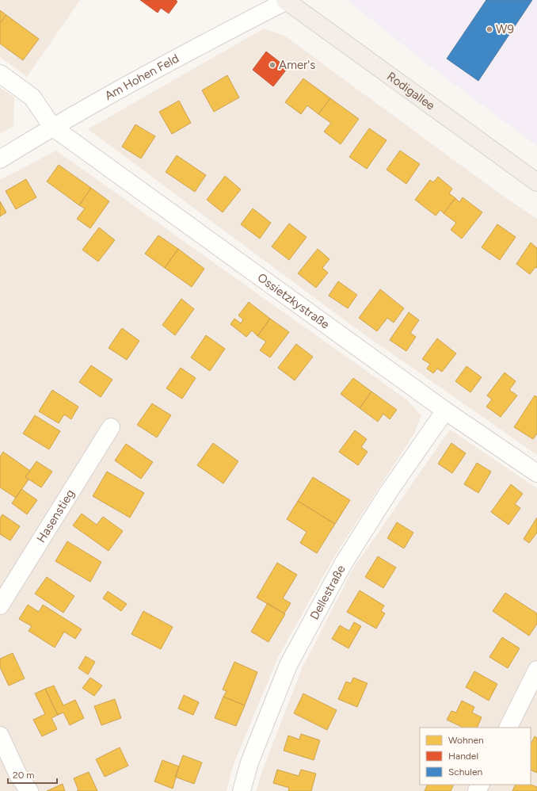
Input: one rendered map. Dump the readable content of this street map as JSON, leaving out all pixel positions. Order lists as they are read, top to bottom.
{
  "streets": {
    "main road": ["Rodigallee"],
    "street": [
      "Am Hohen Feld",
      "Ossietzkystraße",
      "Hasenstieg",
      "Dellestraße"
    ]
  },
  "crossings": [
    ["Am Hohen Feld", "Rodigallee"],
    ["Am Hohen Feld", "Ossietzkystraße"],
    ["Ossietzkystraße", "Dellestraße"]
  ],
  "places": ["W9", "Amer's"],
  "legend": ["Wohnen", "Handel", "Schulen"],
  "scale_bar": "20 m"
}
